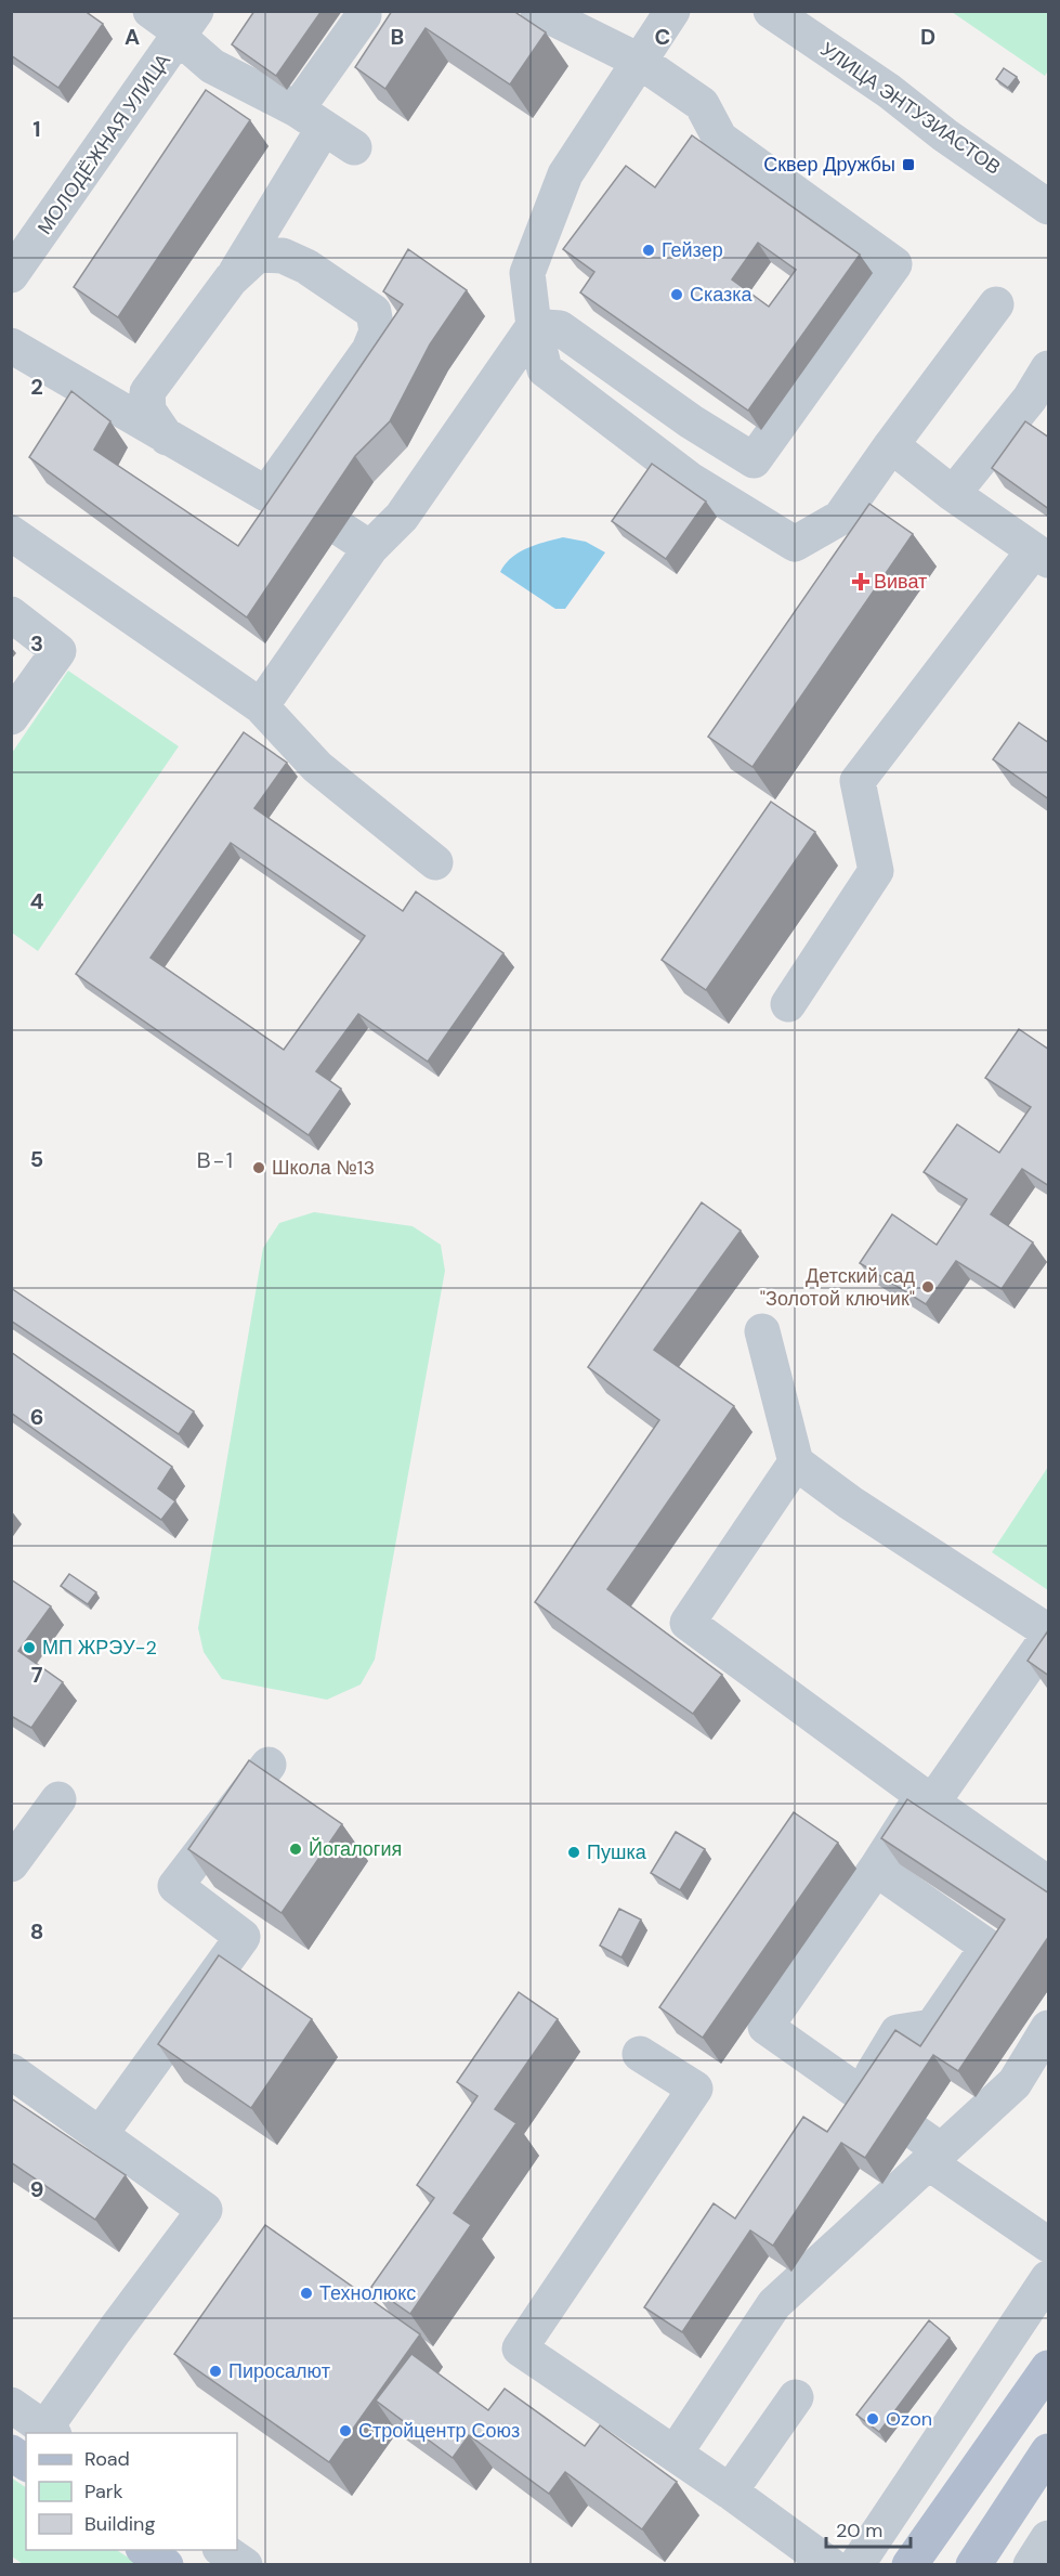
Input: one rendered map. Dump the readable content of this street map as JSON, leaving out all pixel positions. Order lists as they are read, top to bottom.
{
  "streets": {
    "street": ["УЛИЦА ЭНТУЗИАСТОВ", "МОЛОДЁЖНАЯ УЛИЦА"]
  },
  "districts": ["В-1"],
  "places": {
    "transit": ["Сквер Дружбы"],
    "other": [
      "Гейзер",
      "Сказка",
      "Школа №13",
      "Детский сад \"Золотой ключик\"",
      "МП ЖРЭУ-2",
      "Йогалогия",
      "Пушка",
      "Технолюкс",
      "Пиросалют",
      "Ozon",
      "Стройцентр Союз"
    ],
    "health": ["Виват"]
  },
  "legend": ["Road", "Park", "Building"],
  "scale_bar": "20 m",
  "grid": {
    "columns": [
      "A",
      "B",
      "C",
      "D"
    ],
    "rows": [
      "1",
      "2",
      "3",
      "4",
      "5",
      "6",
      "7",
      "8",
      "9"
    ]
  }
}
